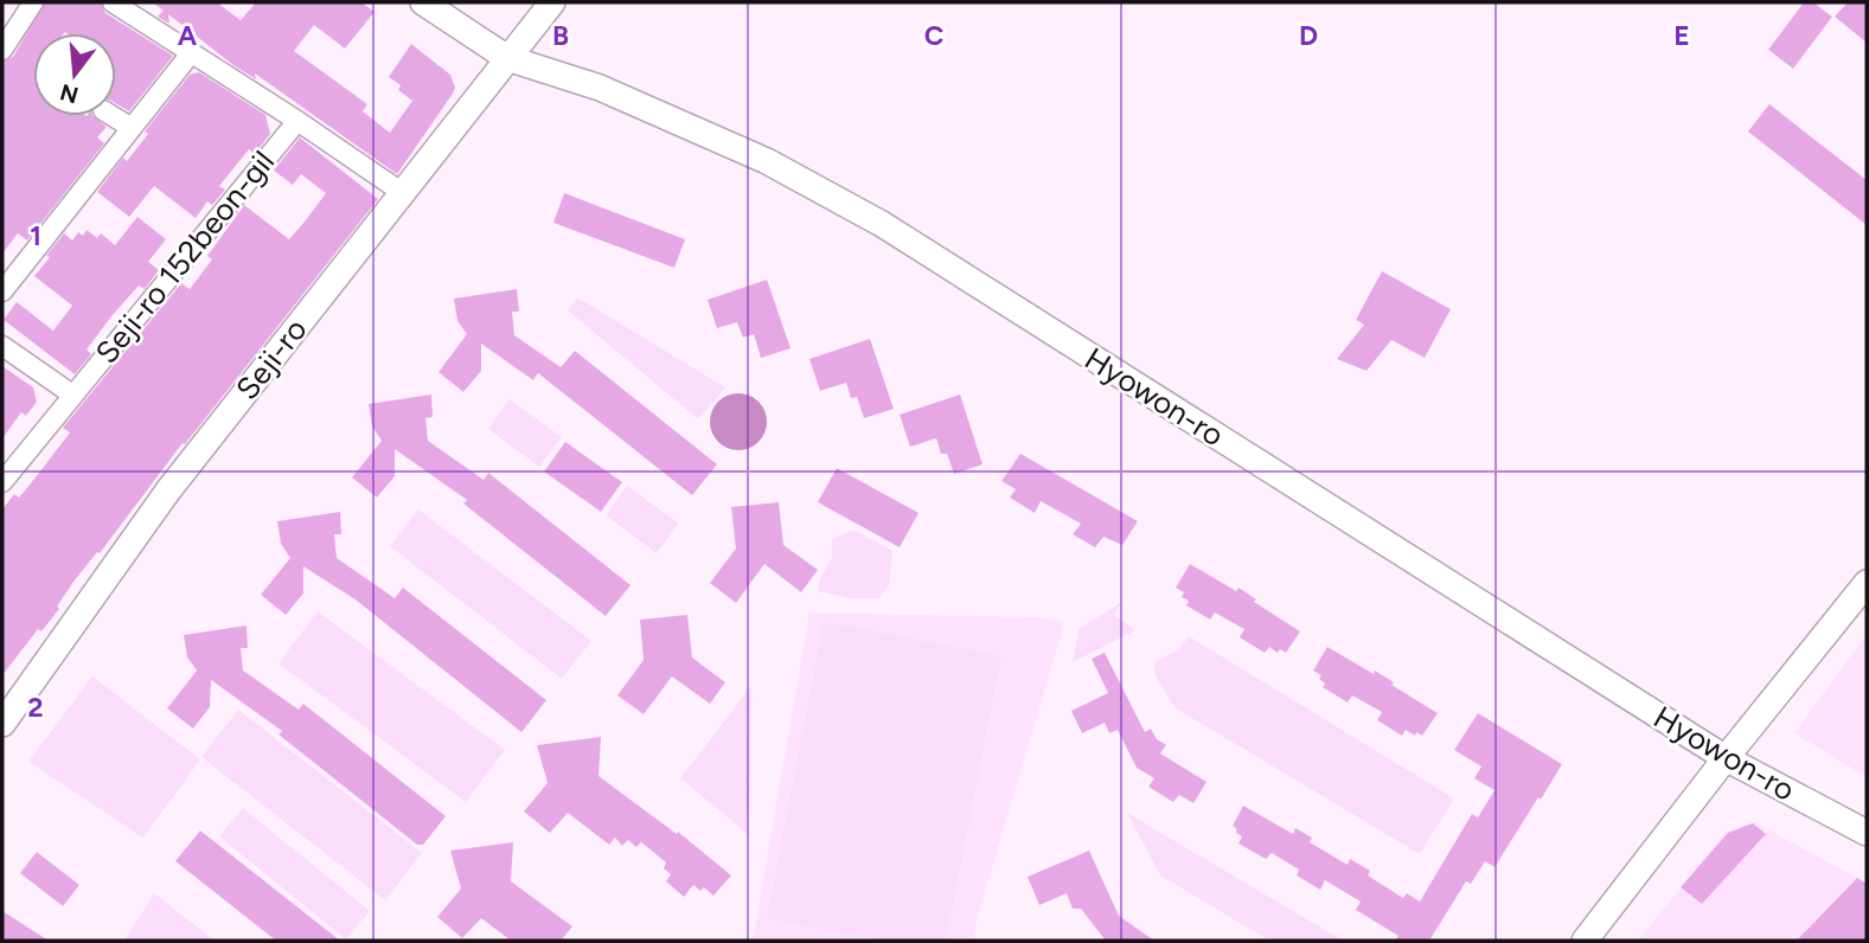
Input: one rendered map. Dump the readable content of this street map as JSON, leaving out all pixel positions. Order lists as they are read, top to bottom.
{
  "streets": {
    "street": ["Seji-ro 152beon-gil", "Seji-ro", "Hyowon-ro"]
  },
  "crossings": [
    ["Seji-ro 152beon-gil", "Seji-ro"],
    ["Seji-ro", "Hyowon-ro"]
  ],
  "north": "bottom",
  "grid": {
    "columns": [
      "A",
      "B",
      "C",
      "D",
      "E"
    ],
    "rows": ["1", "2"]
  }
}
